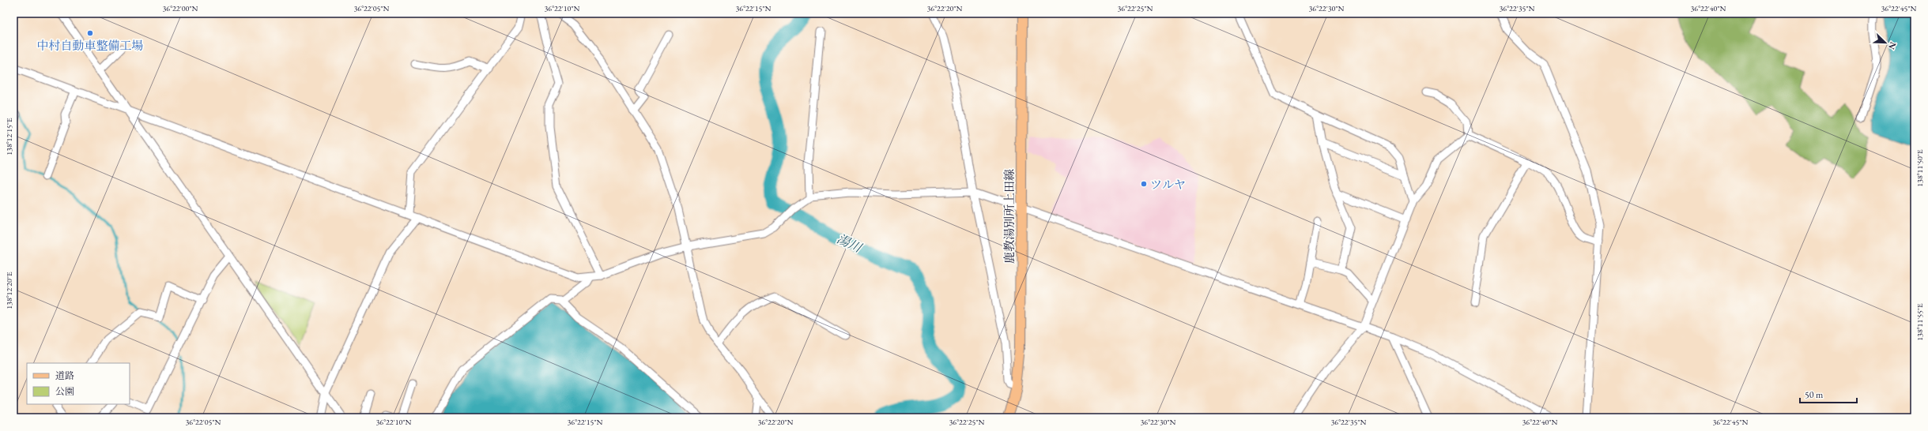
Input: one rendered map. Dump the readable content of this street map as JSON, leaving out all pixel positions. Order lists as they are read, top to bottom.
{
  "streets": {
    "main road": ["鹿教湯別所上田線"]
  },
  "water": ["湯川"],
  "places": ["中村自動車整備工場", "ツルヤ"],
  "legend": ["道路", "公園"],
  "scale_bar": "50 m",
  "north": "bottom right",
  "coordinates": [
    "36°22'00\"N",
    "36°22'05\"N",
    "36°22'10\"N",
    "36°22'15\"N",
    "36°22'20\"N",
    "36°22'25\"N",
    "36°22'30\"N",
    "36°22'35\"N",
    "36°22'40\"N",
    "36°22'45\"N",
    "138°12'15\"E",
    "138°11'50\"E",
    "138°12'20\"E",
    "138°11'55\"E"
  ]
}
